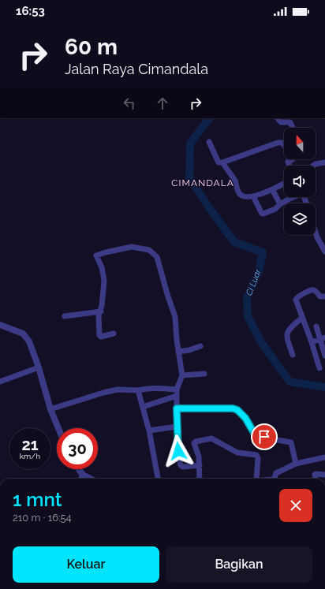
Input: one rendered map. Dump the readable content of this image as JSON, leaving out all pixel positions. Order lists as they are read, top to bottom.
{
  "districts": ["CIMANDALA"],
  "water": ["Ci Luar"],
  "north": "top",
  "page": {
    "status": "16:53",
    "turn": ["60 m", "Jalan Raya Cimandala"],
    "speed": "21 km/h",
    "limit": "30",
    "heading": ["1 mnt", "210 m · 16:54"],
    "buttons": ["Keluar", "Bagikan"]
  }
}
